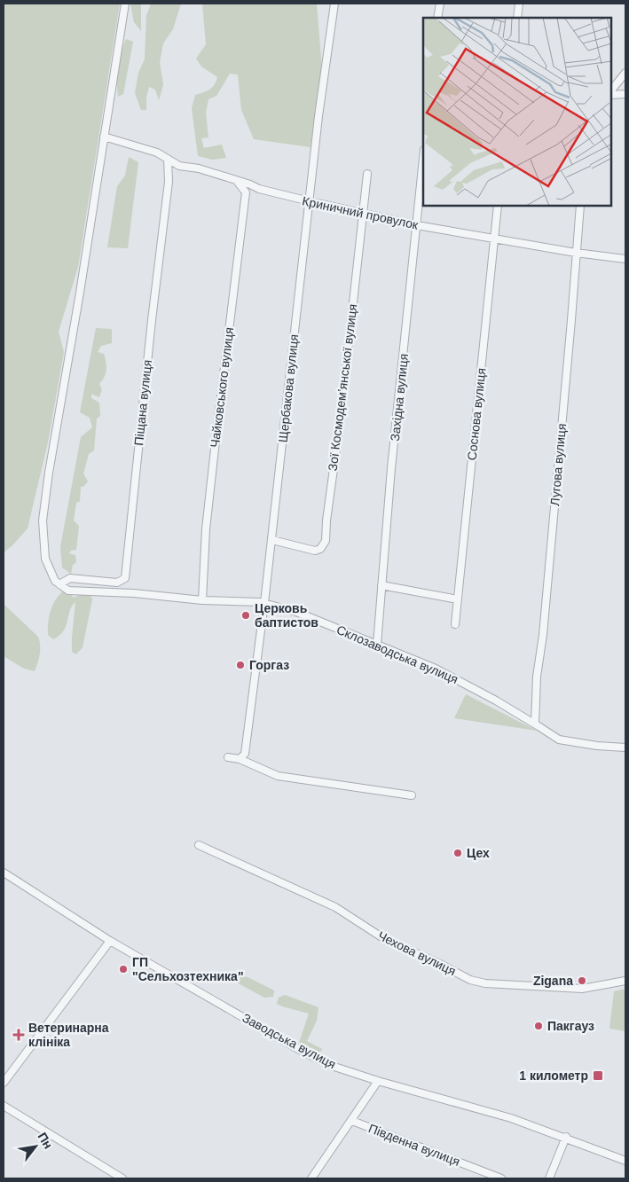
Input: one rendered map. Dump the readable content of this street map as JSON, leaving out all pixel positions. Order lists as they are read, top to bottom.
{
  "streets": {
    "street": [
      "Криничний провулок",
      "Чайковського вулиця",
      "Зої Космодем’янської вулиця",
      "Щербакова вулиця",
      "Західна вулиця",
      "Піщана вулиця",
      "Соснова вулиця",
      "Лугова вулиця",
      "Склозаводська вулиця",
      "Чехова вулиця",
      "Заводська вулиця",
      "Південна вулиця"
    ]
  },
  "crossings": [
    ["Криничний провулок", "Зої Космодем’янської вулиця"],
    ["Криничний провулок", "Щербакова вулиця"],
    ["Криничний провулок", "Західна вулиця"],
    ["Криничний провулок", "Піщана вулиця"],
    ["Криничний провулок", "Соснова вулиця"],
    ["Криничний провулок", "Лугова вулиця"],
    ["Чайковського вулиця", "Склозаводська вулиця"],
    ["Зої Космодем’янської вулиця", "Щербакова вулиця"],
    ["Щербакова вулиця", "Склозаводська вулиця"],
    ["Західна вулиця", "Склозаводська вулиця"],
    ["Піщана вулиця", "Склозаводська вулиця"],
    ["Лугова вулиця", "Склозаводська вулиця"]
  ],
  "places": {
    "other": [
      "Церковь баптистов",
      "Горгаз",
      "Цех",
      "ГП \"Сельхозтехника\"",
      "Zigana",
      "Пакгауз"
    ],
    "health": ["Ветеринарна клініка"],
    "transit": ["1 километр"]
  },
  "north": "top right"
}
